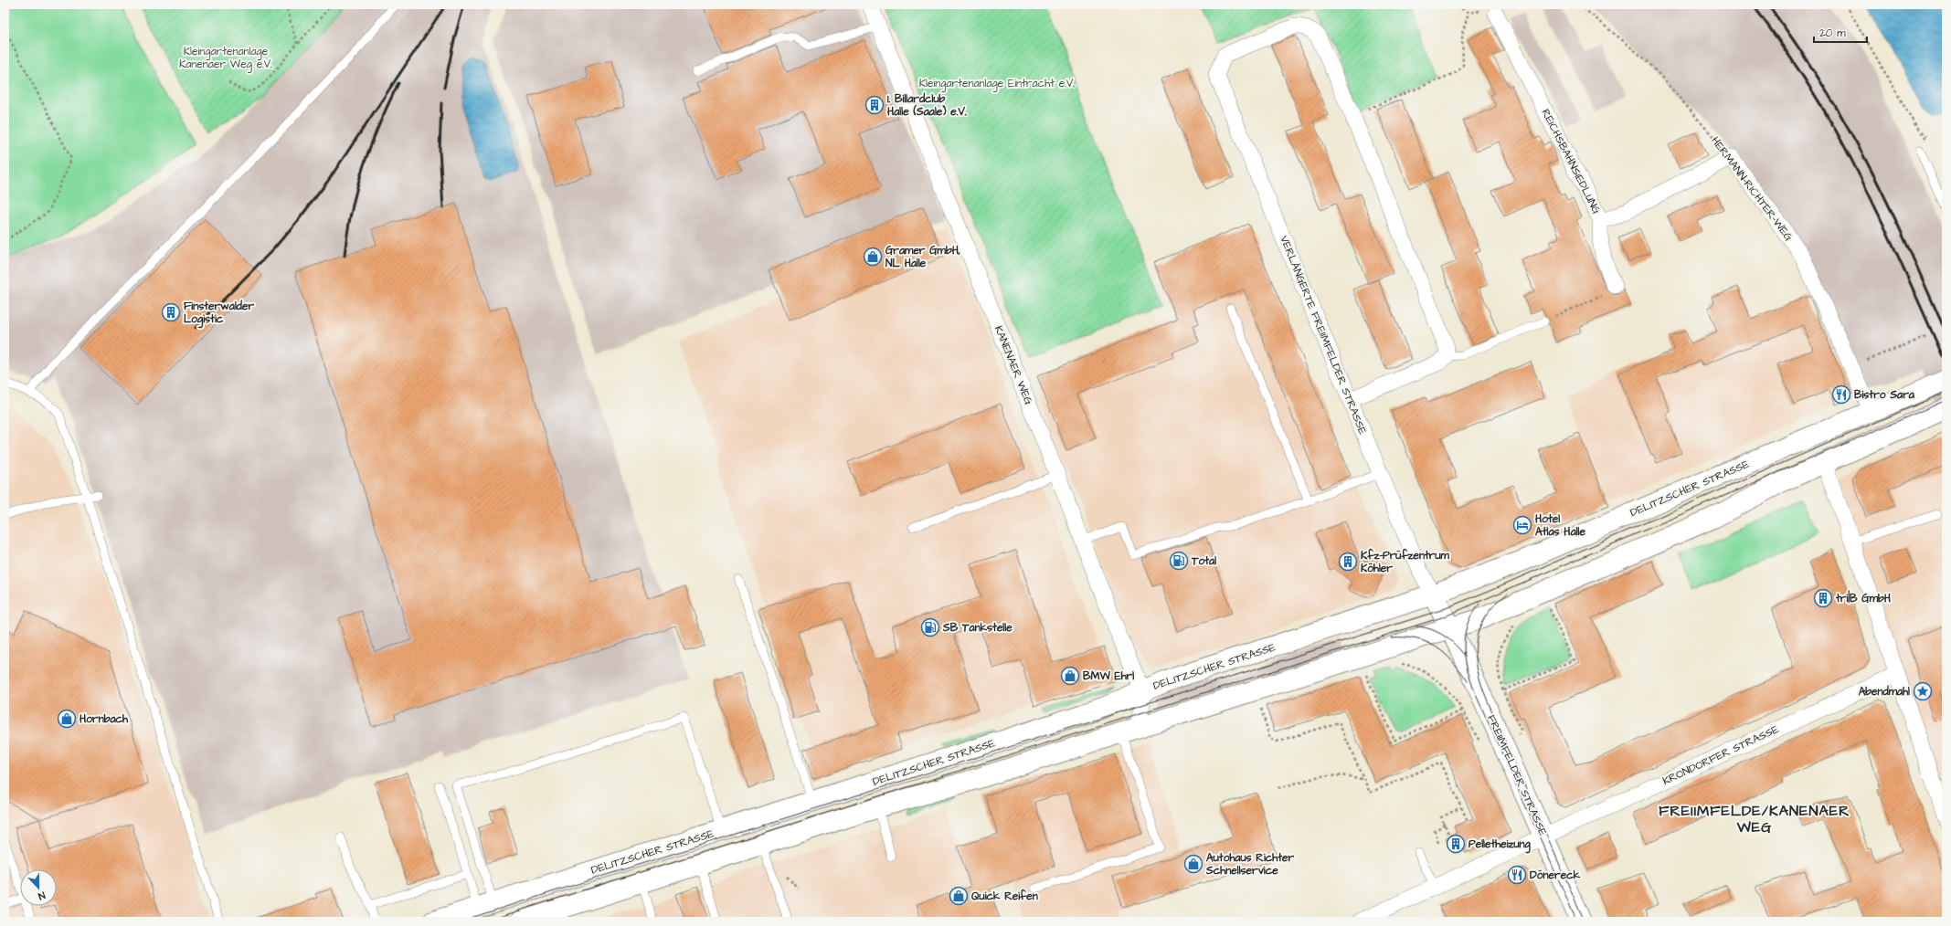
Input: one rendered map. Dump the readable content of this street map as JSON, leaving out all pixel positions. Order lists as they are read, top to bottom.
{
  "streets": {
    "main road": ["DELITZSCHER STRASSE", "FREIIMFELDER STRASSE"],
    "street": [
      "REICHSBAHNSIEDLUNG",
      "HERMANN-RICHTER-WEG",
      "VERLÄNGERTE FREIIMFELDER STRASSE",
      "KANENAER WEG",
      "KRONDORFER STRASSE"
    ]
  },
  "crossings": [
    ["HERMANN-RICHTER-WEG", "DELITZSCHER STRASSE"],
    ["VERLÄNGERTE FREIIMFELDER STRASSE", "DELITZSCHER STRASSE"],
    ["KANENAER WEG", "DELITZSCHER STRASSE"],
    ["KRONDORFER STRASSE", "FREIIMFELDER STRASSE"]
  ],
  "districts": ["FREIIMFELDE/KANENAER WEG"],
  "parks": ["Kleingartenanlage Kanenaer Weg e.V.", "Kleingartenanlage Eintracht e.V."],
  "places": {
    "building": [
      "1. Billardclub Halle (Saale) e.V.",
      "Finsterwalder Logistic",
      "Kfz-Prüfzentrum Köhler",
      "tri|B GmbH",
      "Pelletheizung"
    ],
    "shop": [
      "Gramer GmbH, NL Halle",
      "BMW Ehrl",
      "Hornbach",
      "Autohaus Richter Schnellservice",
      "Quick Reifen"
    ],
    "restaurant": ["Bistro Sara", "Dönereck"],
    "hotel": ["Hotel Atlas Halle"],
    "fuel station": ["Total", "SB Tankstelle"],
    "place": ["Abendmahl"]
  },
  "scale_bar": "20 m",
  "north": "bottom"
}
